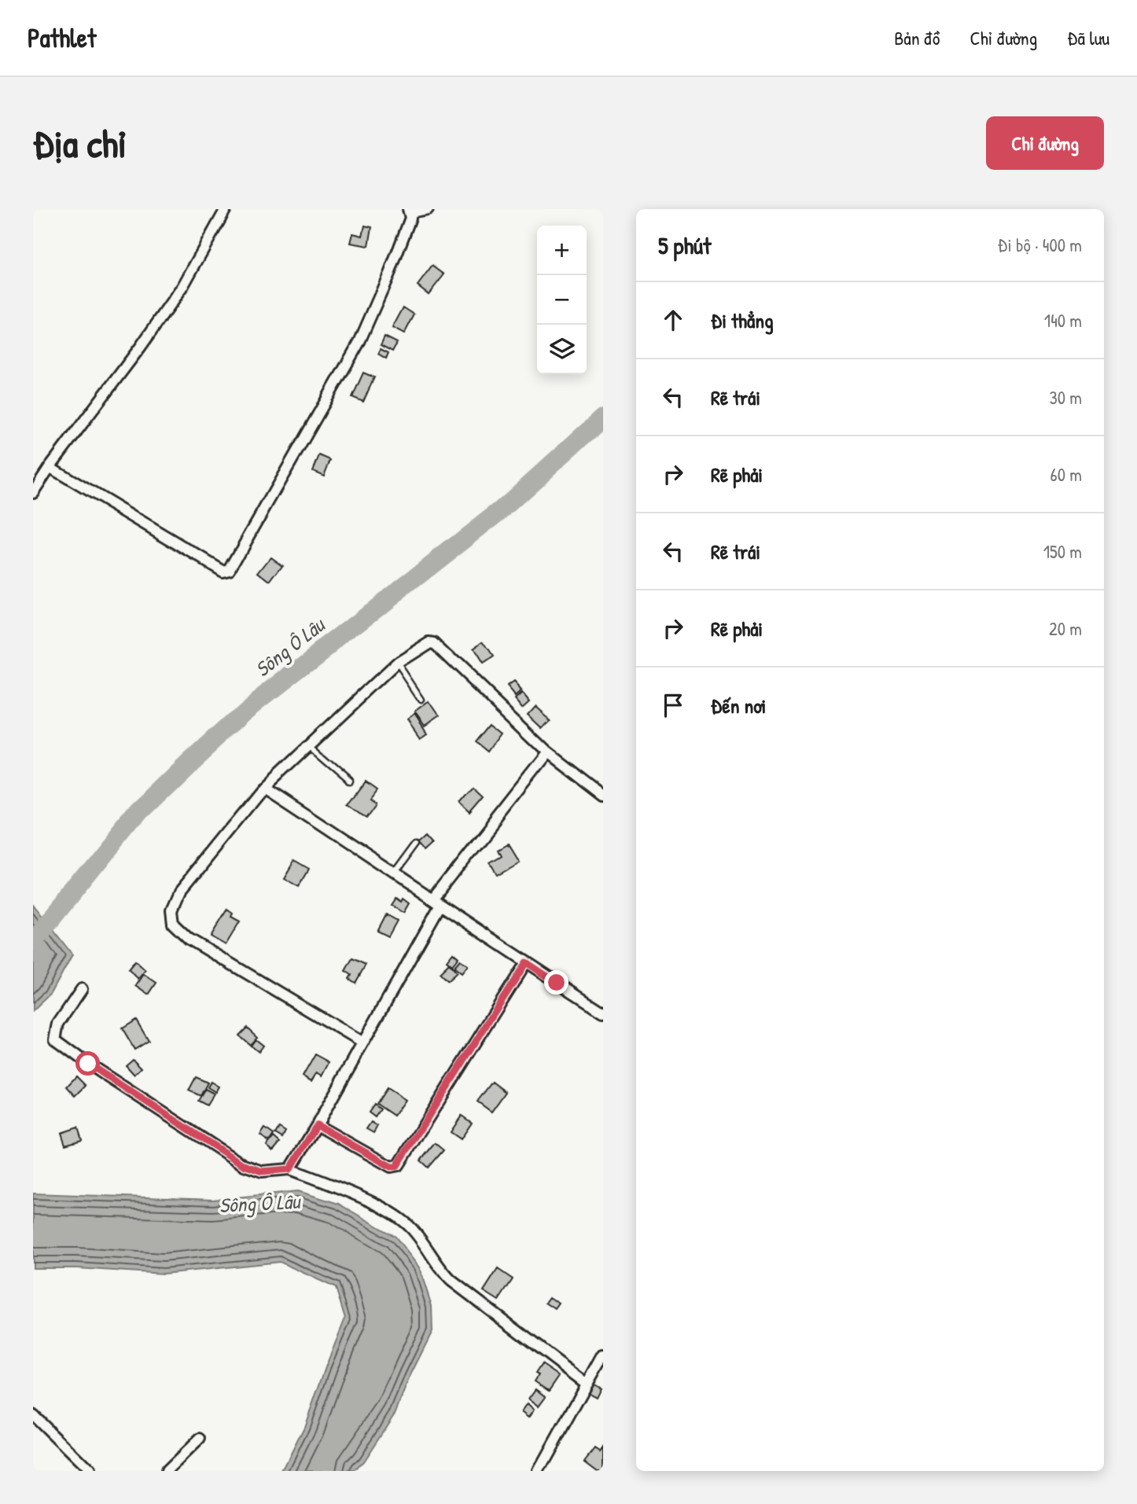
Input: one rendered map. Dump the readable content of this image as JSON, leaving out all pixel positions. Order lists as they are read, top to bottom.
{
  "water": ["Sông Ô Lâu"],
  "page": {
    "header": "Pathlet",
    "nav": ["Bản đồ", "Chỉ đường", "Đã lưu"],
    "buttons": "Chỉ đường",
    "title": "Địa chỉ",
    "heading": ["5 phút", "Đi bộ · 400 m"],
    "map_buttons": ["+", "−"],
    "list": [
      ["Đi thẳng", "140 m"],
      ["Rẽ trái", "30 m"],
      ["Rẽ phải", "60 m"],
      ["Rẽ trái", "150 m"],
      ["Rẽ phải", "20 m"],
      "Đến nơi"
    ]
  }
}
